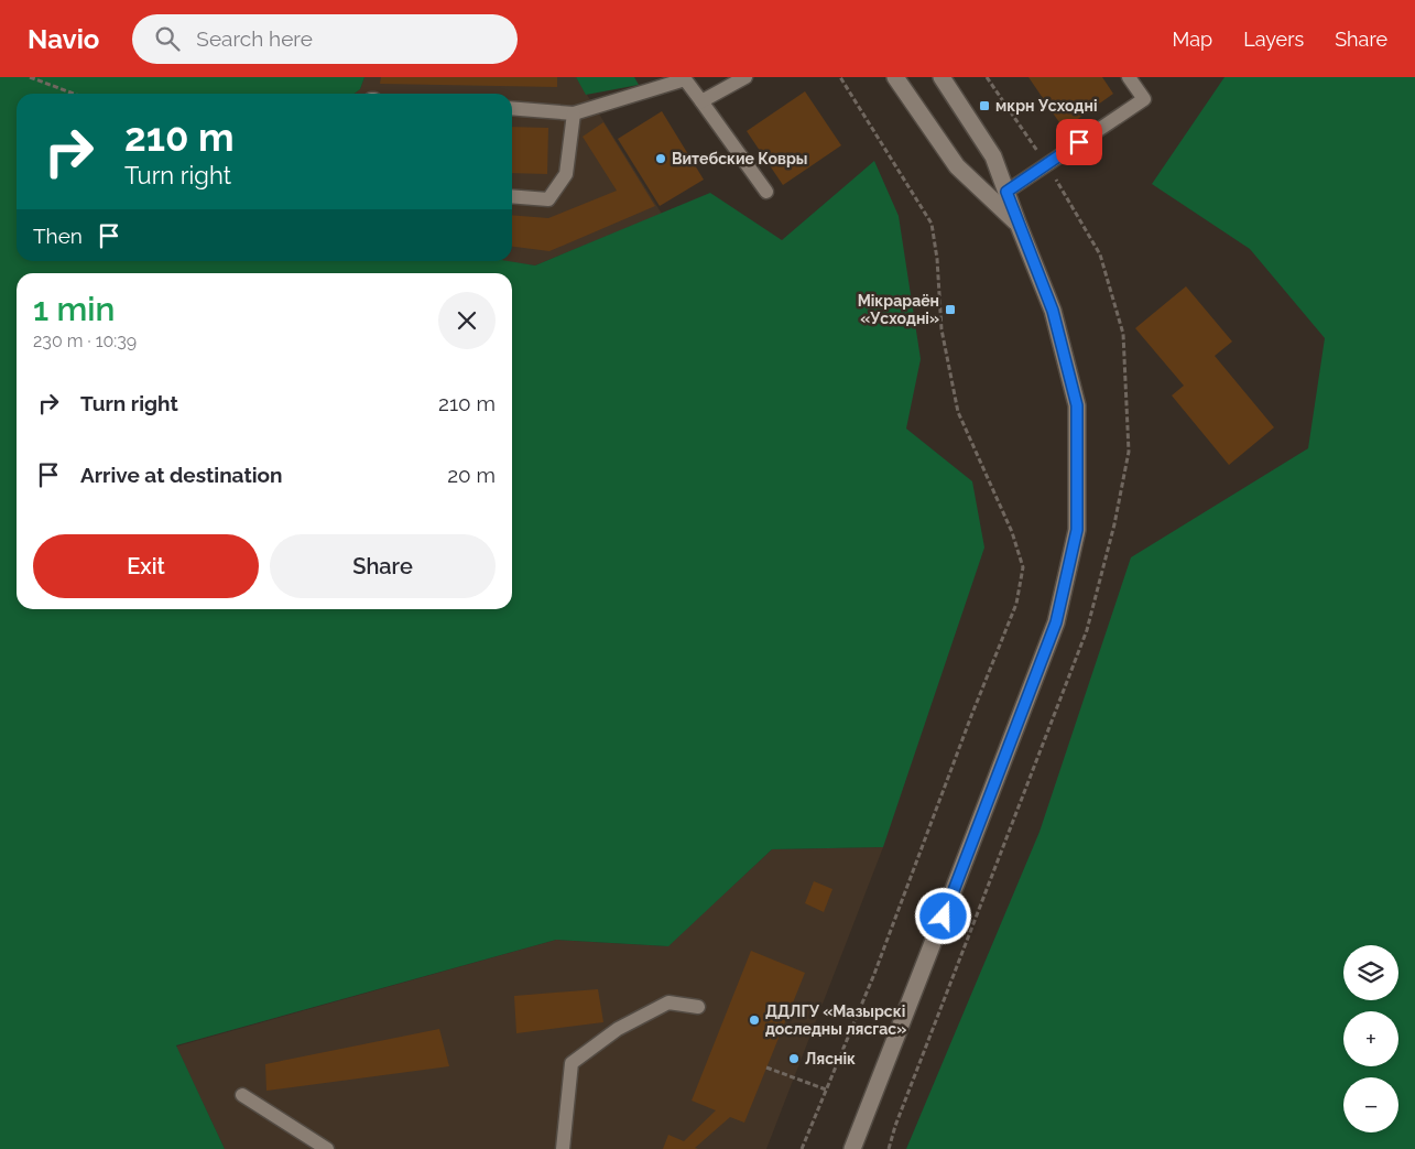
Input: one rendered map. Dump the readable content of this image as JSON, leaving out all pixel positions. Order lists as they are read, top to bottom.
{
  "places": {
    "transit": ["мкрн Усходні", "Мікрараён «Усходні»"],
    "other": ["Витебские Ковры", "ДДЛГУ «Мазырскі доследны лясгас»", "Ляснік"]
  },
  "page": {
    "header": "Navio",
    "search": "Search here",
    "nav": ["Map", "Layers", "Share"],
    "turn": ["210 m", "Turn right"],
    "then": "Then",
    "heading": ["1 min", "230 m · 10:39"],
    "list": [
      {
        "name": "Turn right",
        "value": "210 m"
      },
      {
        "name": "Arrive at destination",
        "value": "20 m"
      }
    ],
    "buttons": ["Exit", "Share"],
    "map_buttons": ["+", "−"]
  }
}
